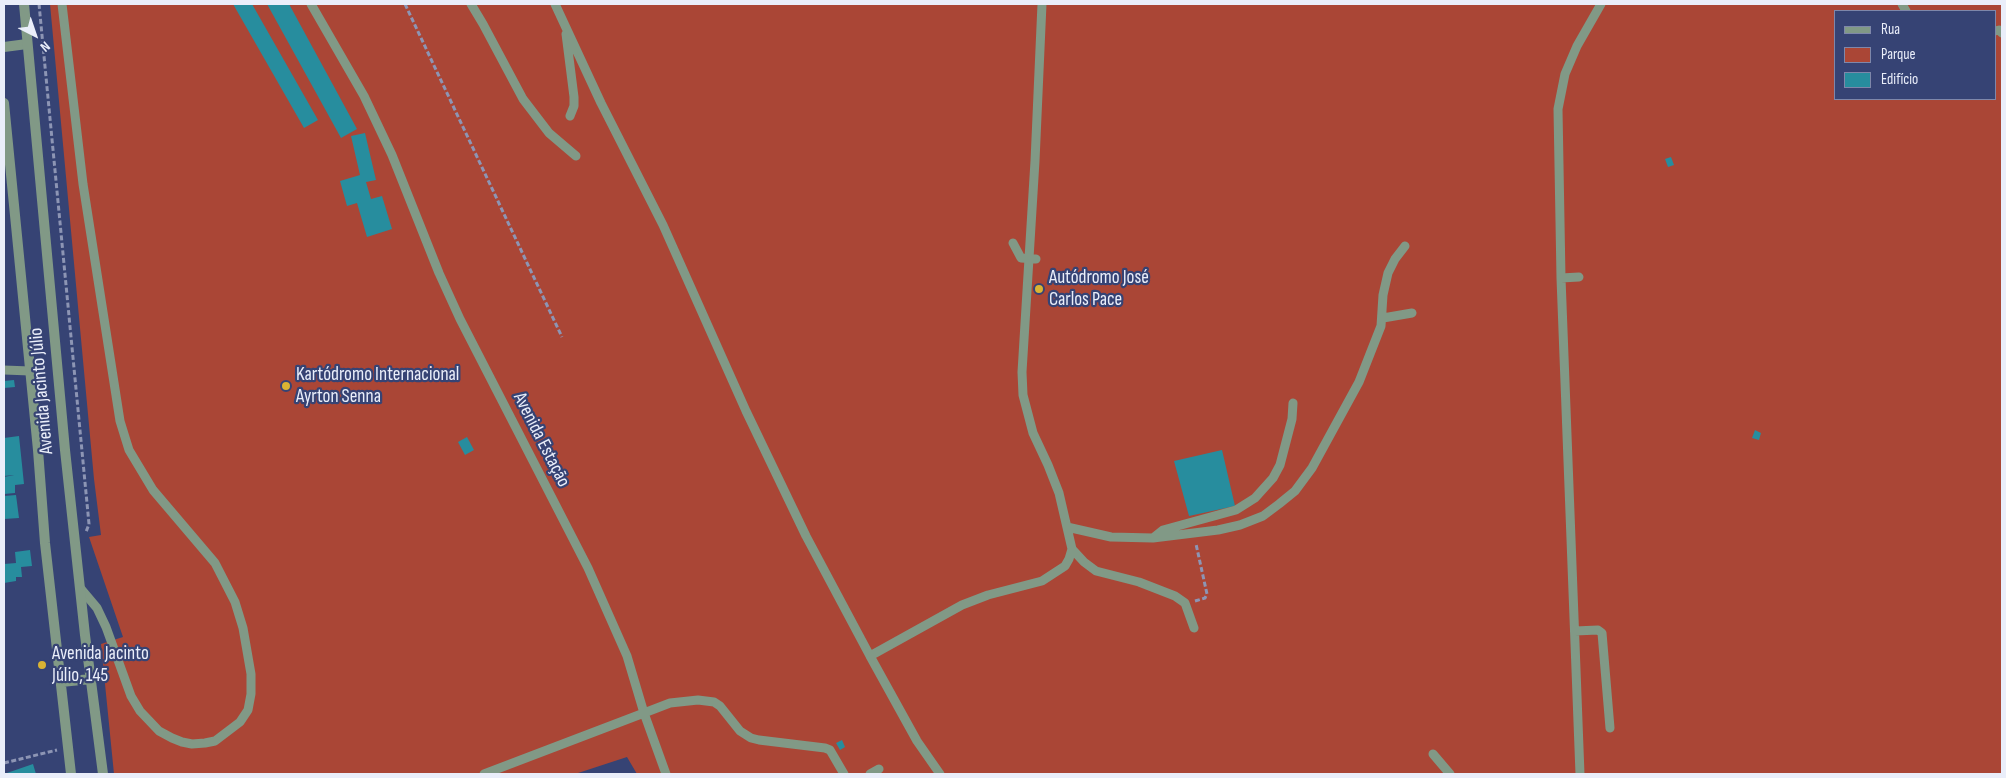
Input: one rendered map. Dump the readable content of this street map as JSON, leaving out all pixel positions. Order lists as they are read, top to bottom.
{
  "streets": {
    "street": ["Avenida Jacinto Júlio"],
    "lane": ["Avenida Estação"]
  },
  "places": ["Autódromo José Carlos Pace", "Kartódromo Internacional Ayrton Senna", "Avenida Jacinto Júlio, 145"],
  "legend": ["Rua", "Parque", "Edifício"],
  "north": "bottom right"
}
